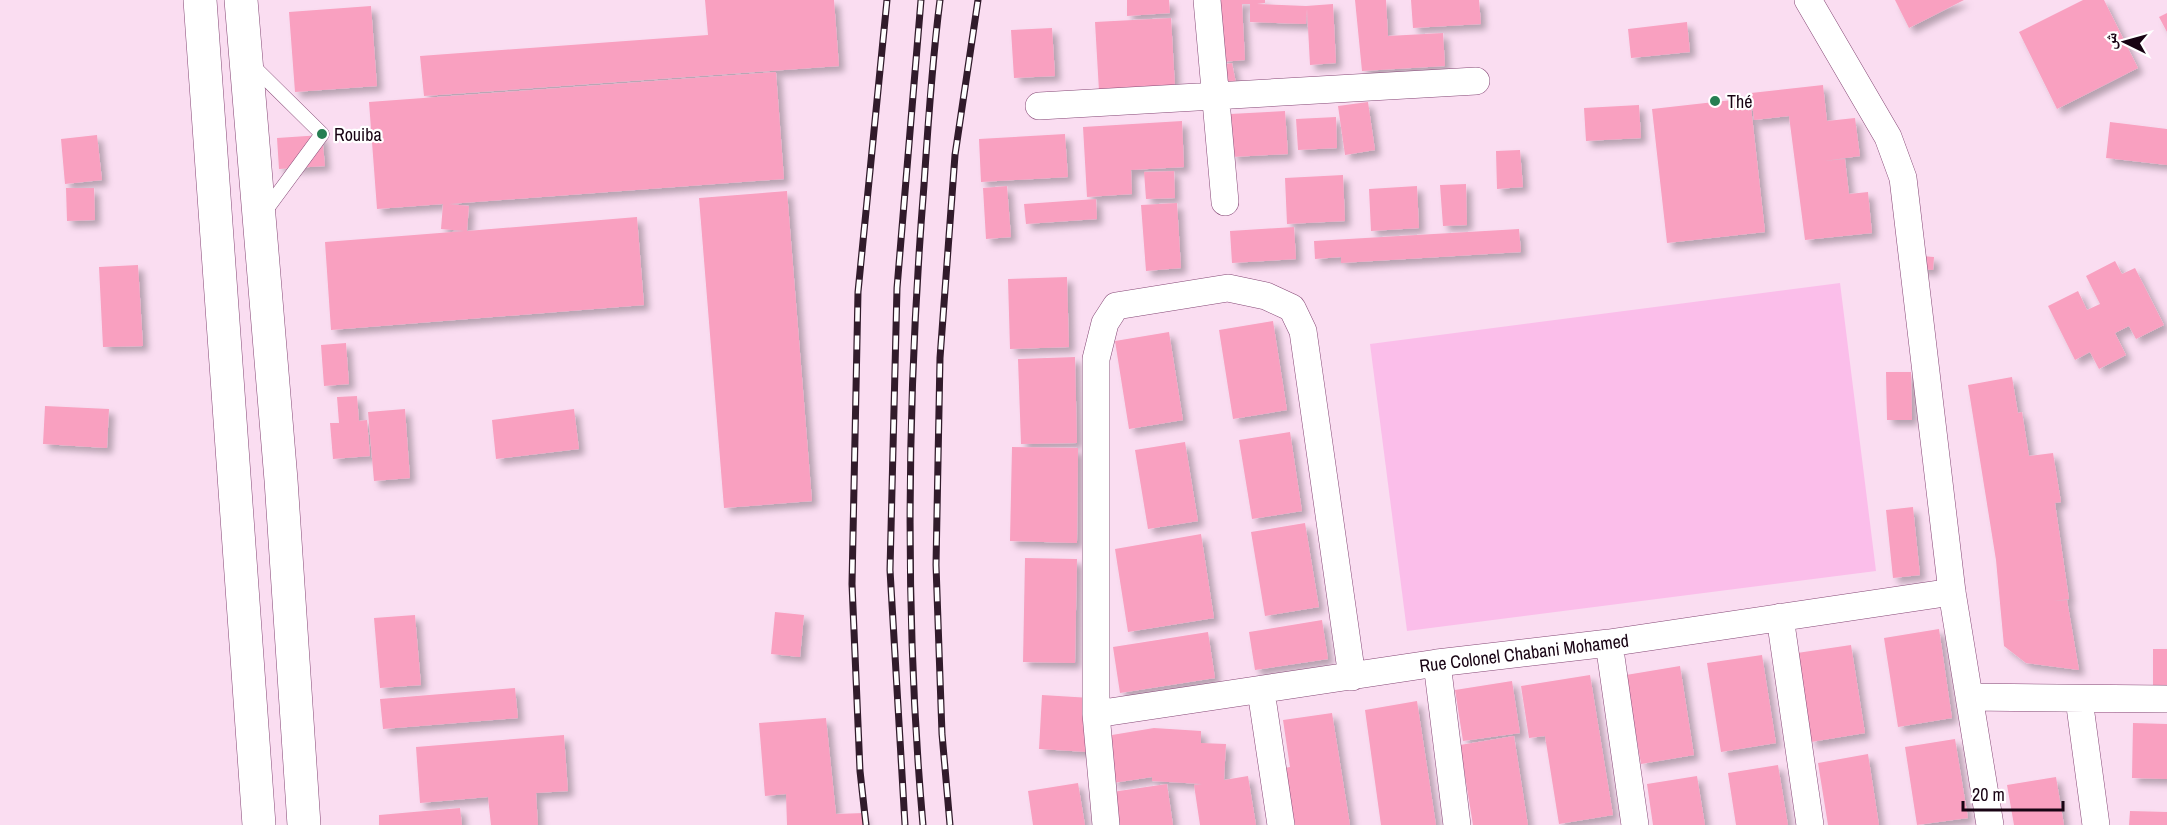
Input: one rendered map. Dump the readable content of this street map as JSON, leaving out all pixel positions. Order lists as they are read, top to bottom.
{
  "streets": {
    "street": ["Rue Colonel Chabani Mohamed"]
  },
  "places": ["Thé", "Rouiba"],
  "scale_bar": "20 m",
  "north": "left"
}
